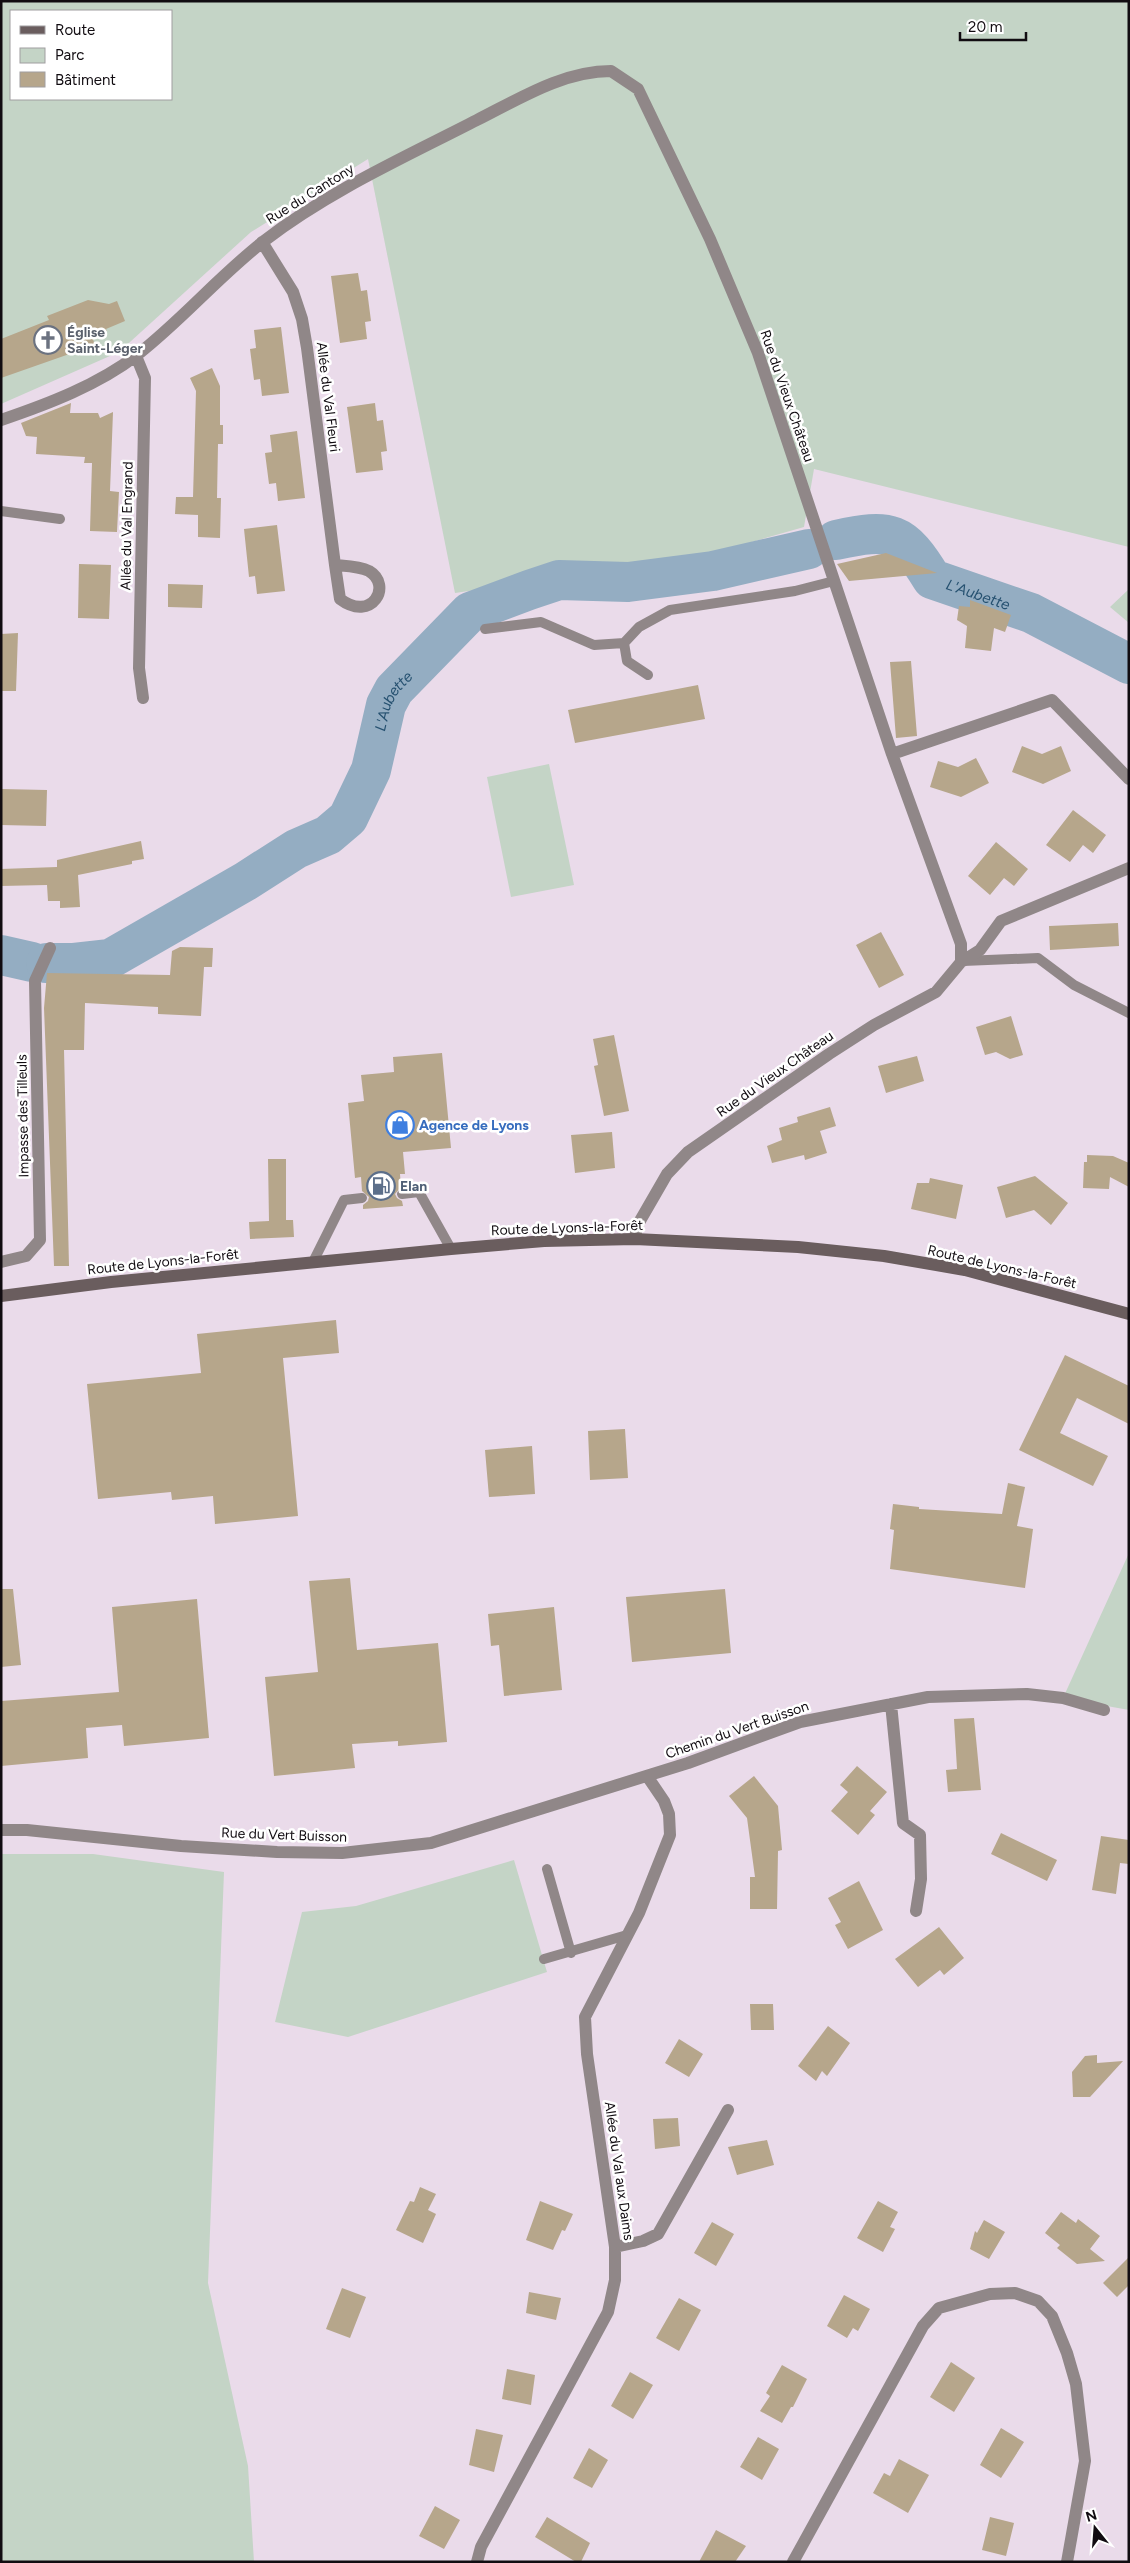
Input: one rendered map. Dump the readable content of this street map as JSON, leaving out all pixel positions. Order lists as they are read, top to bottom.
{
  "streets": {
    "main road": ["Route de Lyons-la-Forêt"],
    "street": [
      "Rue du Cantony",
      "Rue du Vieux Château",
      "Allée du Val Fleuri",
      "Allée du Val Engrand",
      "Impasse des Tilleuls",
      "Chemin du Vert Buisson",
      "Rue du Vert Buisson",
      "Allée du Val aux Daims"
    ]
  },
  "crossings": [
    ["Rue du Cantony", "Rue du Vieux Château"],
    ["Rue du Cantony", "Allée du Val Fleuri"],
    ["Rue du Cantony", "Allée du Val Engrand"],
    ["Rue du Vieux Château", "Route de Lyons-la-Forêt"],
    ["Chemin du Vert Buisson", "Rue du Vert Buisson"],
    ["Chemin du Vert Buisson", "Allée du Val aux Daims"],
    ["Rue du Vert Buisson", "Allée du Val aux Daims"]
  ],
  "water": ["L'Aubette"],
  "places": {
    "church": ["Église Saint-Léger"],
    "shop": ["Agence de Lyons"],
    "fuel station": ["Elan"]
  },
  "legend": ["Route", "Parc", "Bâtiment"],
  "scale_bar": "20 m",
  "north": "top"
}
